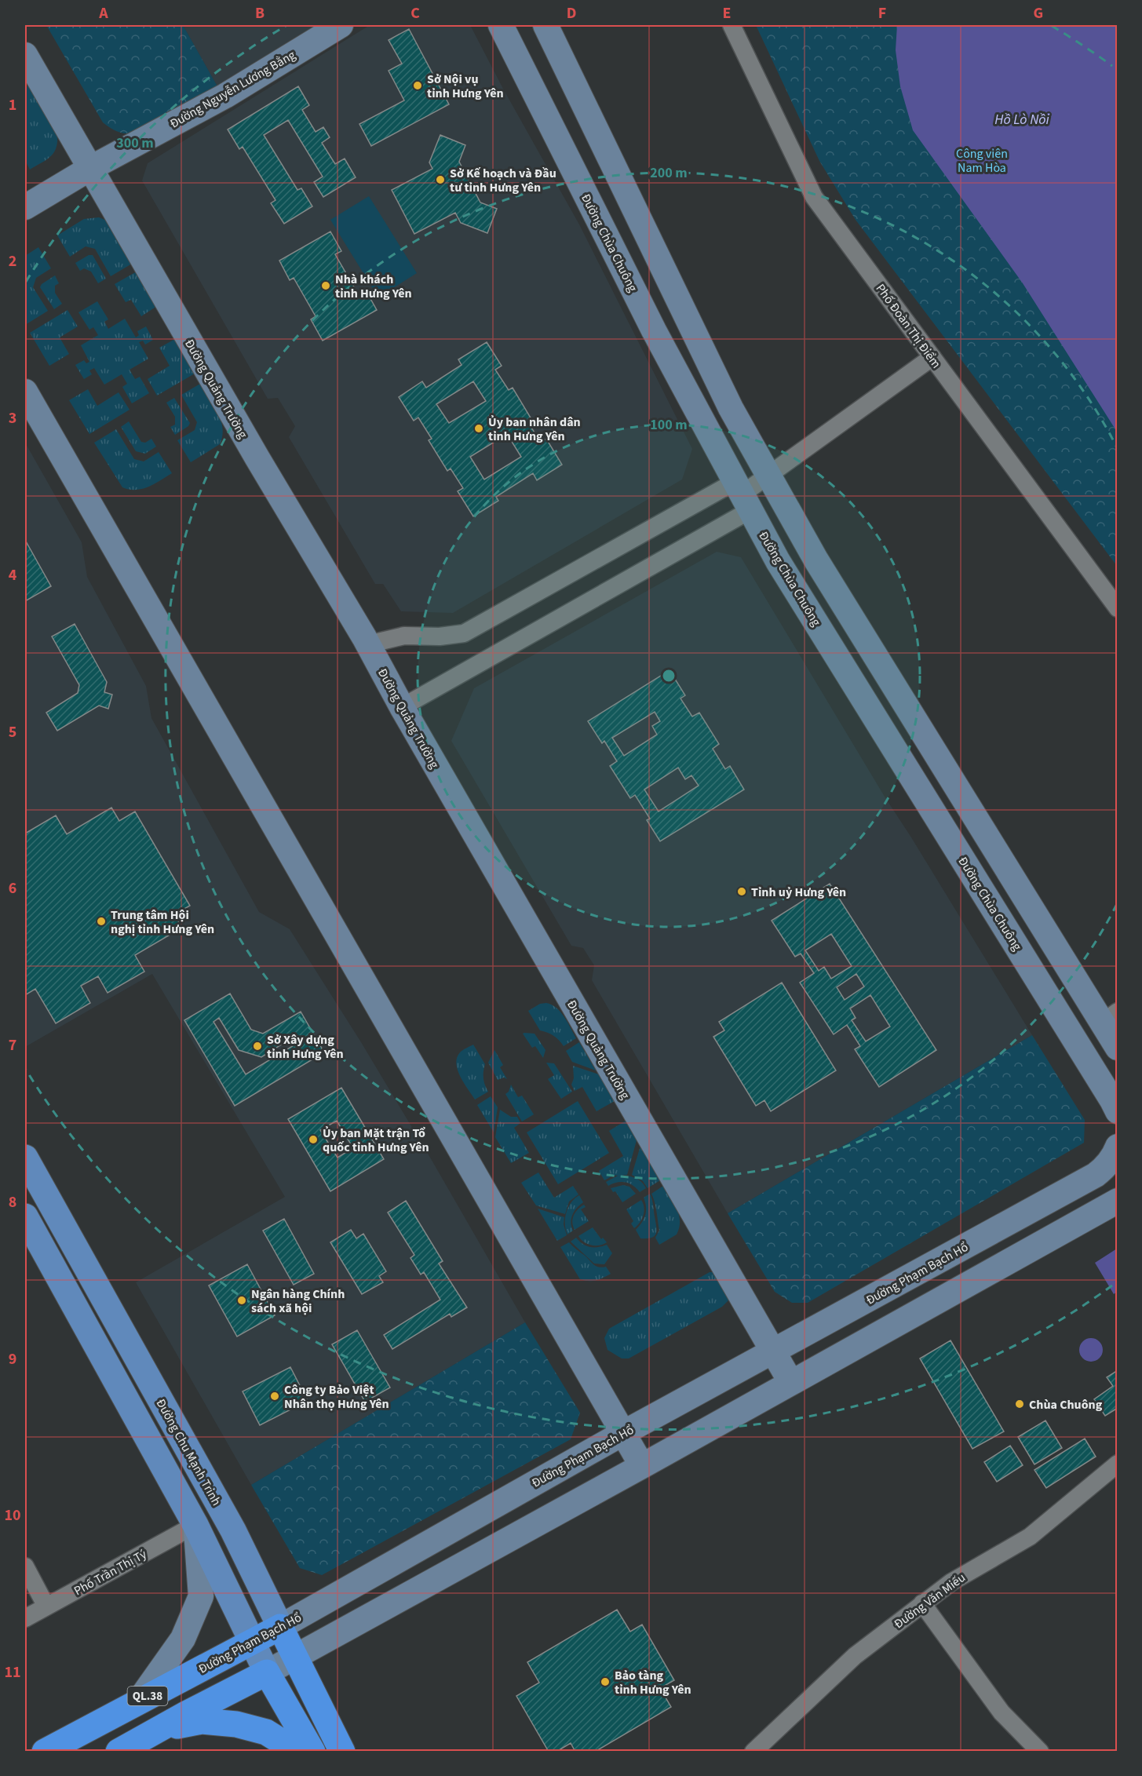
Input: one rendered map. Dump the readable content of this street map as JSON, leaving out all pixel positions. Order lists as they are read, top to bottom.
{
  "streets": {
    "highway": ["Đường Phạm Bạch Hổ", "Đường Chu Mạnh Trinh", "QL.38"],
    "main road": ["Đường Nguyễn Lương Bằng", "Đường Chùa Chuông", "Đường Quảng Trường"],
    "street": ["Phố Đoàn Thị Điểm", "Phố Trần Thị Tý", "Đường Văn Miếu"]
  },
  "crossings": [
    ["Đường Nguyễn Lương Bằng", "Đường Quảng Trường"],
    ["Đường Quảng Trường", "Đường Phạm Bạch Hổ"],
    ["Đường Phạm Bạch Hổ", "Đường Chu Mạnh Trinh"]
  ],
  "water": ["Hồ Lò Nồi"],
  "parks": ["Công viên Nam Hòa"],
  "places": [
    "Sở Nội vụ tỉnh Hưng Yên",
    "Sở Kế hoạch và Đầu tư tỉnh Hưng Yên",
    "Nhà khách tỉnh Hưng Yên",
    "Ủy ban nhân dân tỉnh Hưng Yên",
    "Tỉnh uỷ Hưng Yên",
    "Trung tâm Hội nghị tỉnh Hưng Yên",
    "Sở Xây dựng tỉnh Hưng Yên",
    "Ủy ban Mặt trận Tổ quốc tỉnh Hưng Yên",
    "Ngân hàng Chính sách xã hội",
    "Công ty Bảo Việt Nhân thọ Hưng Yên",
    "Chùa Chuông",
    "Bảo tàng tỉnh Hưng Yên"
  ],
  "grid": {
    "columns": [
      "A",
      "B",
      "C",
      "D",
      "E",
      "F",
      "G"
    ],
    "rows": [
      "1",
      "2",
      "3",
      "4",
      "5",
      "6",
      "7",
      "8",
      "9",
      "10",
      "11"
    ]
  },
  "rings": ["300 m", "200 m", "100 m"]
}
